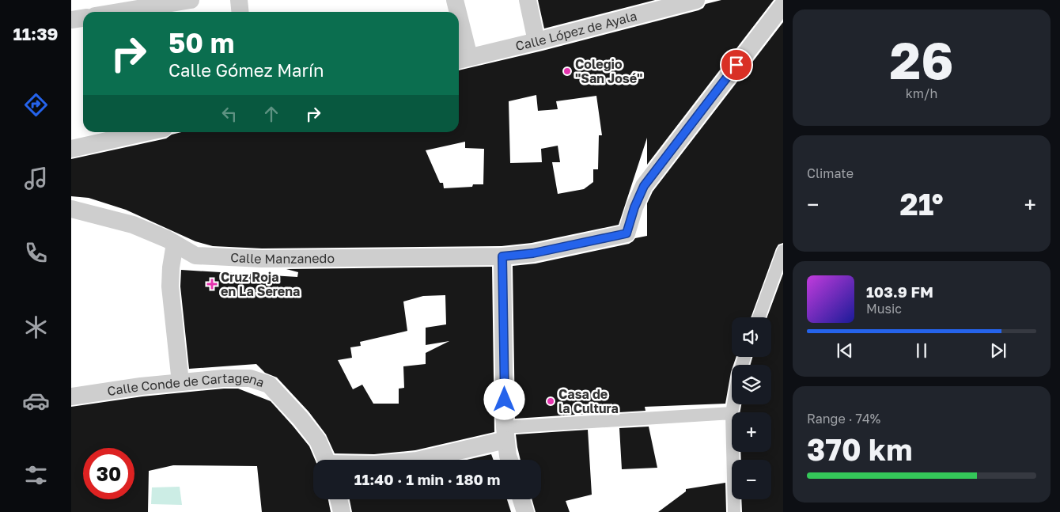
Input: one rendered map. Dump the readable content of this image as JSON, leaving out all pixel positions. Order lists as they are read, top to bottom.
{
  "streets": {
    "street": ["Calle López de Ayala", "Calle Manzanedo", "Calle Conde de Cartagena"]
  },
  "places": {
    "other": ["Colegio \"San José\"", "Casa de la Cultura"],
    "health": ["Cruz Roja en La Serena"]
  },
  "page": {
    "tabs": "11:39",
    "tile": [
      ["26", "km/h"],
      "Climate",
      ["Range · 74%", "370 km"]
    ],
    "turn": ["50 m", "Calle Gómez Marín"],
    "heat": ["−", "21°", "+"],
    "song": ["103.9 FM", "Music"],
    "map_buttons": ["+", "−"],
    "limit": "30",
    "trip": "11:40 · 1 min · 180 m"
  }
}
